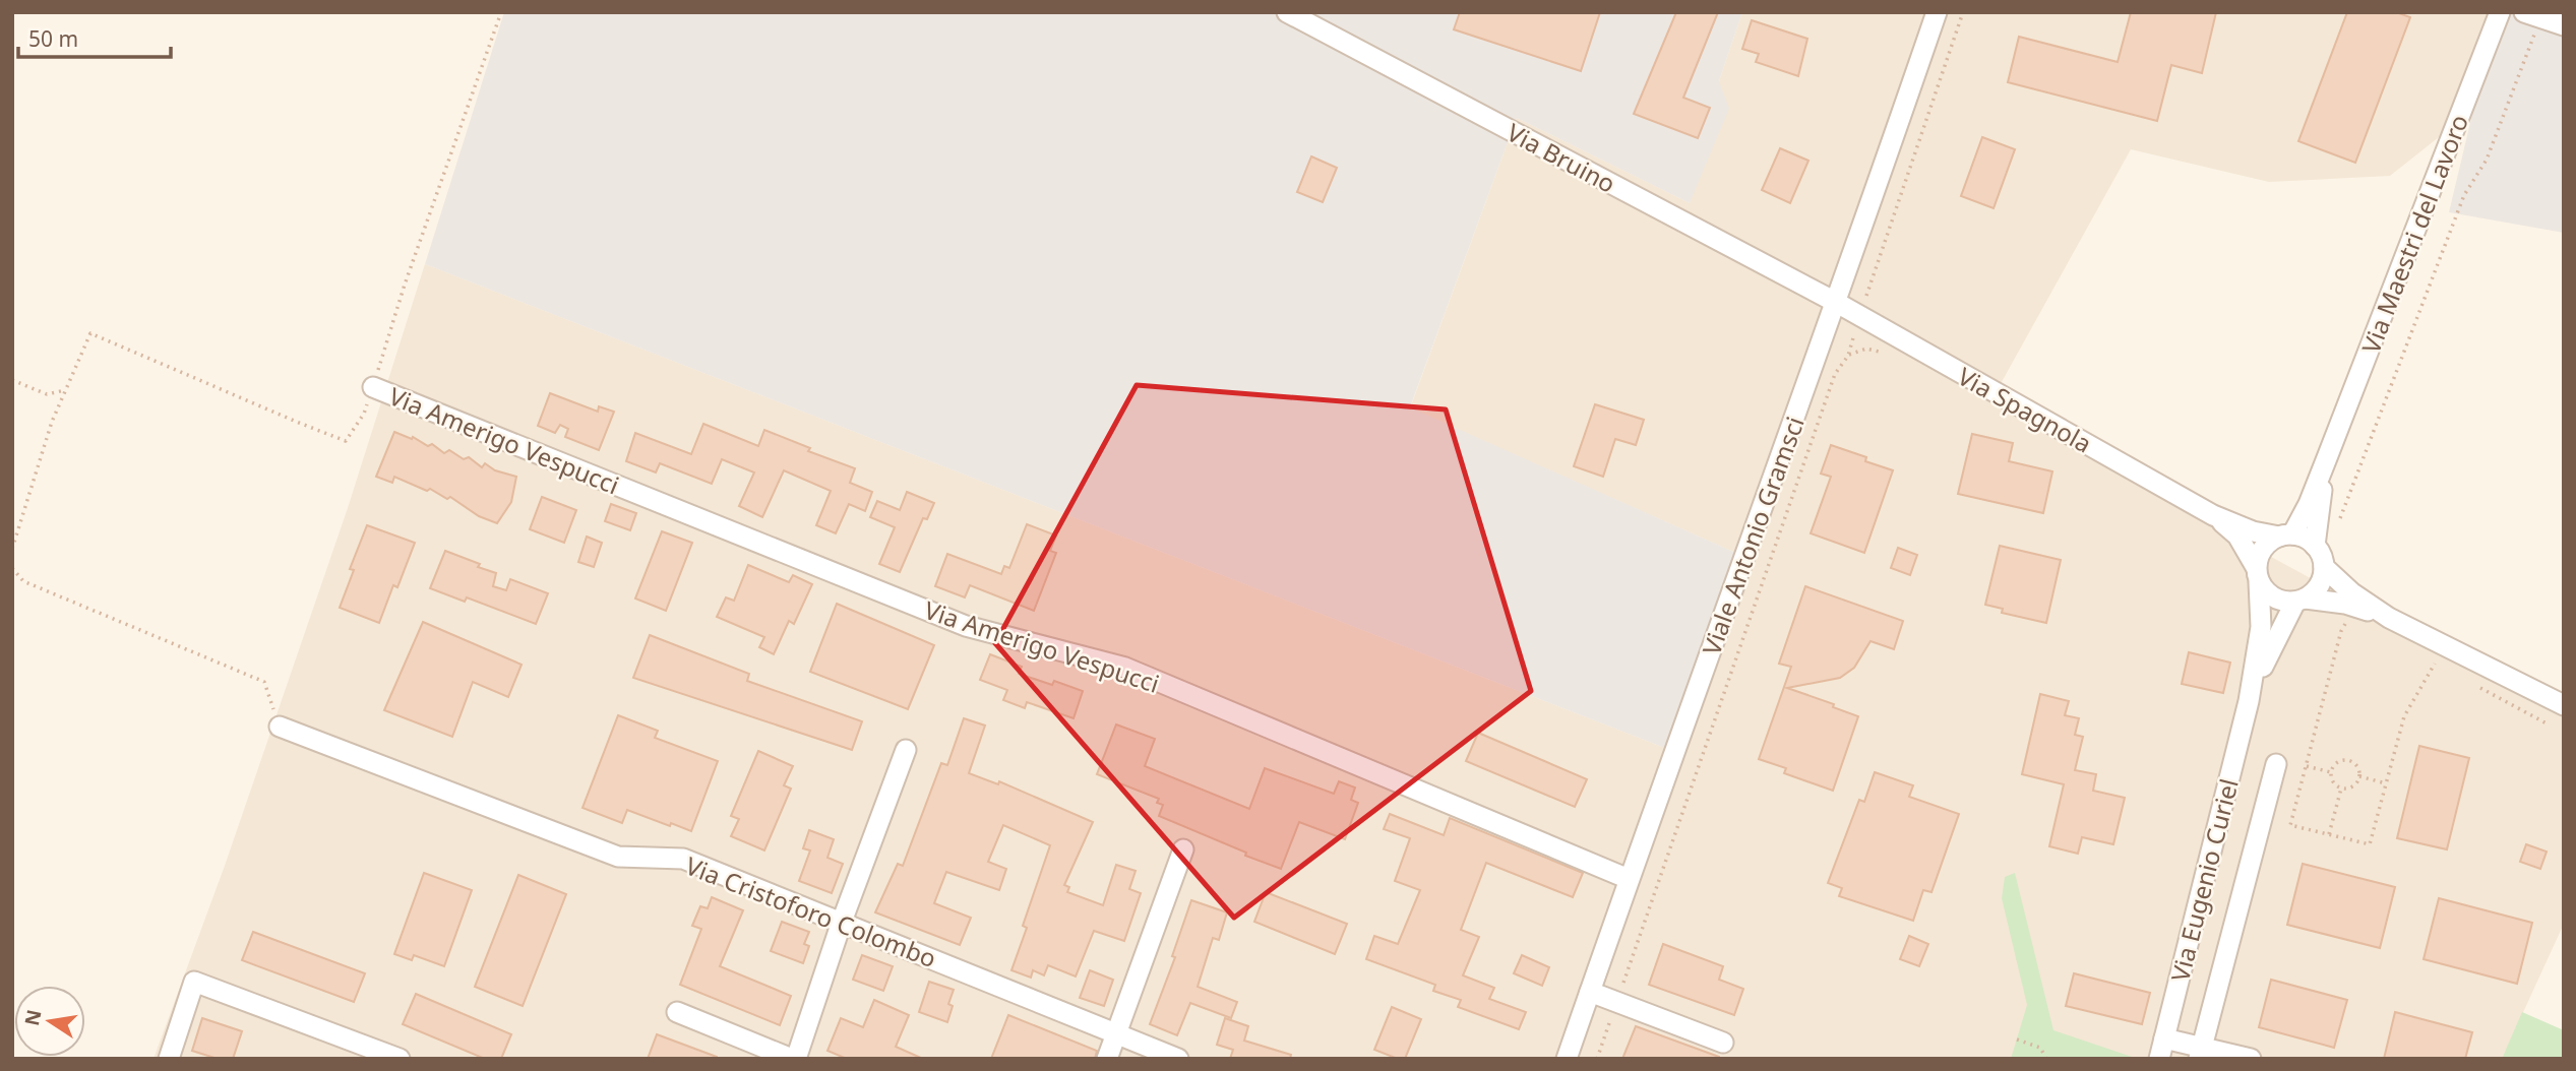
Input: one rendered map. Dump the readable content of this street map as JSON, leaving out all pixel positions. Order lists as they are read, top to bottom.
{
  "streets": {
    "street": [
      "Via Bruino",
      "Via Maestri del Lavoro",
      "Via Spagnola",
      "Via Amerigo Vespucci",
      "Viale Antonio Gramsci",
      "Via Eugenio Curiel",
      "Via Cristoforo Colombo"
    ]
  },
  "crossings": [
    ["Via Bruino", "Via Spagnola"],
    ["Via Bruino", "Viale Antonio Gramsci"],
    ["Via Maestri del Lavoro", "Via Spagnola"],
    ["Via Maestri del Lavoro", "Via Eugenio Curiel"],
    ["Via Spagnola", "Viale Antonio Gramsci"],
    ["Via Spagnola", "Via Eugenio Curiel"],
    ["Via Amerigo Vespucci", "Viale Antonio Gramsci"]
  ],
  "scale_bar": "50 m",
  "north": "left"
}
